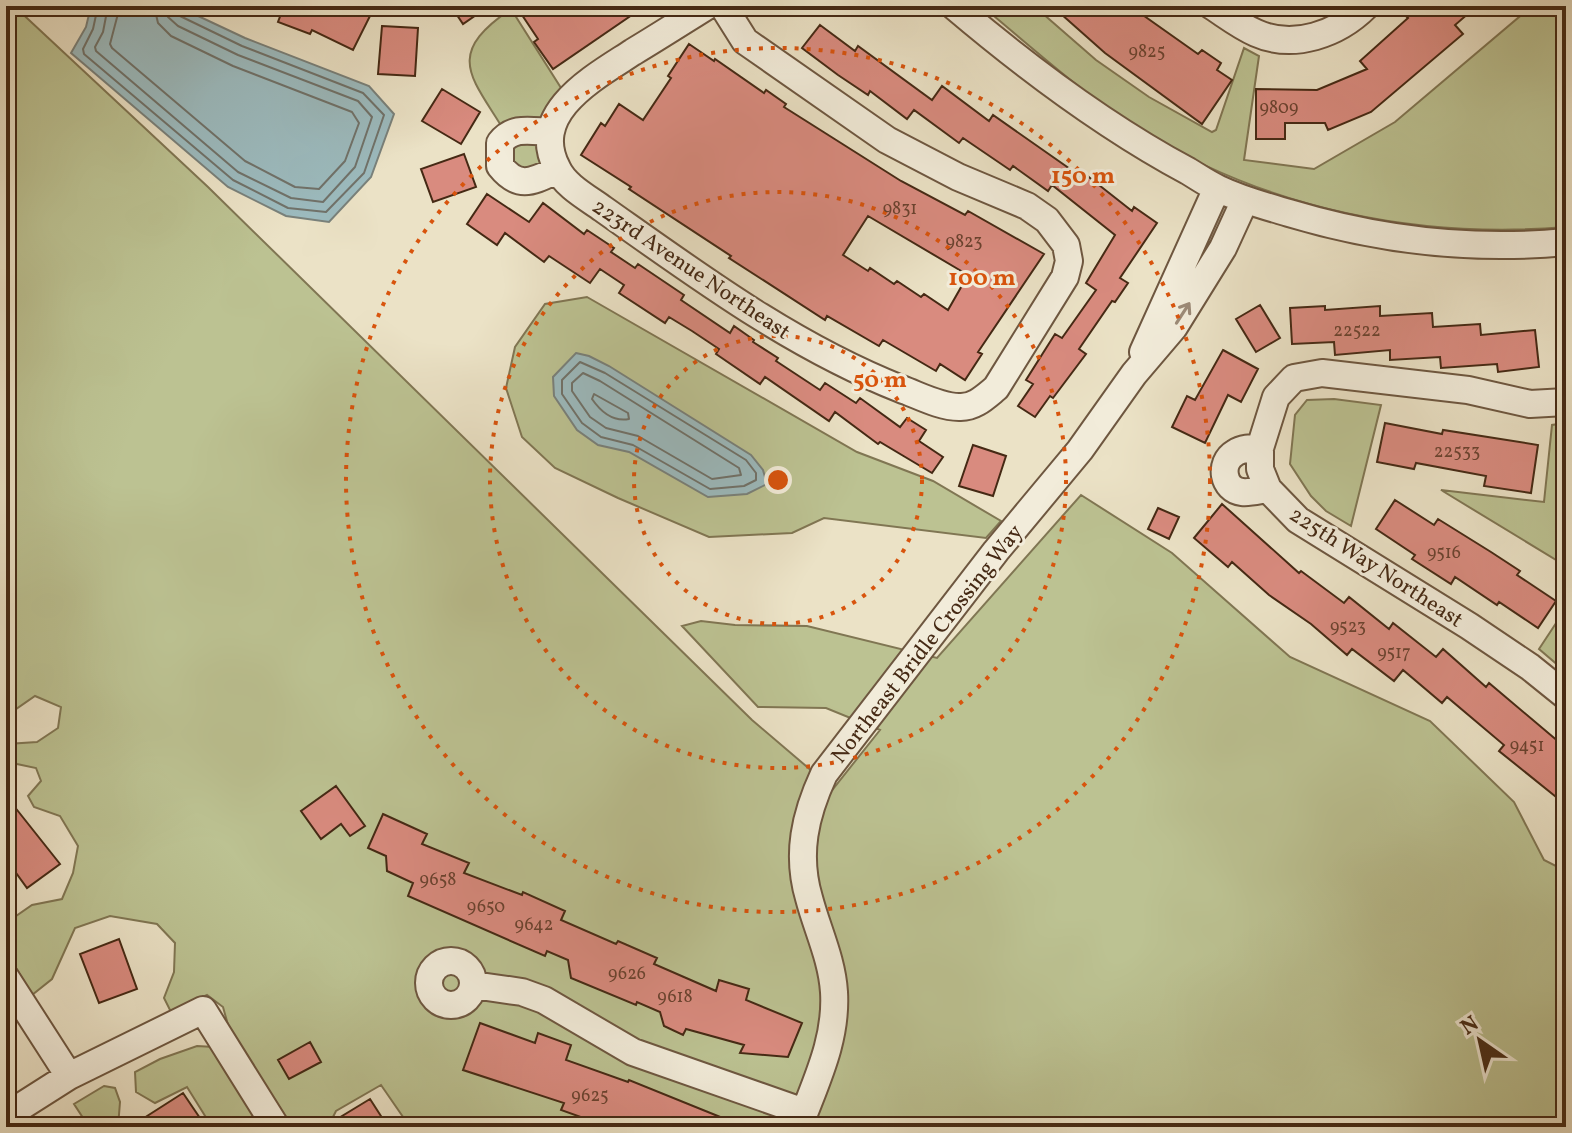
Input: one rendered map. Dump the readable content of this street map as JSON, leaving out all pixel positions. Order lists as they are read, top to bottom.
{
  "streets": {
    "street": ["223rd Avenue Northeast", "225th Way Northeast", "Northeast Bridle Crossing Way"]
  },
  "house_numbers": [
    "9825",
    "9809",
    "9831",
    "9823",
    "22522",
    "22533",
    "9516",
    "9523",
    "9517",
    "9451",
    "9658",
    "9650",
    "9642",
    "9626",
    "9618",
    "9625"
  ],
  "north": "top left",
  "rings": ["150 m", "100 m", "50 m"]
}
